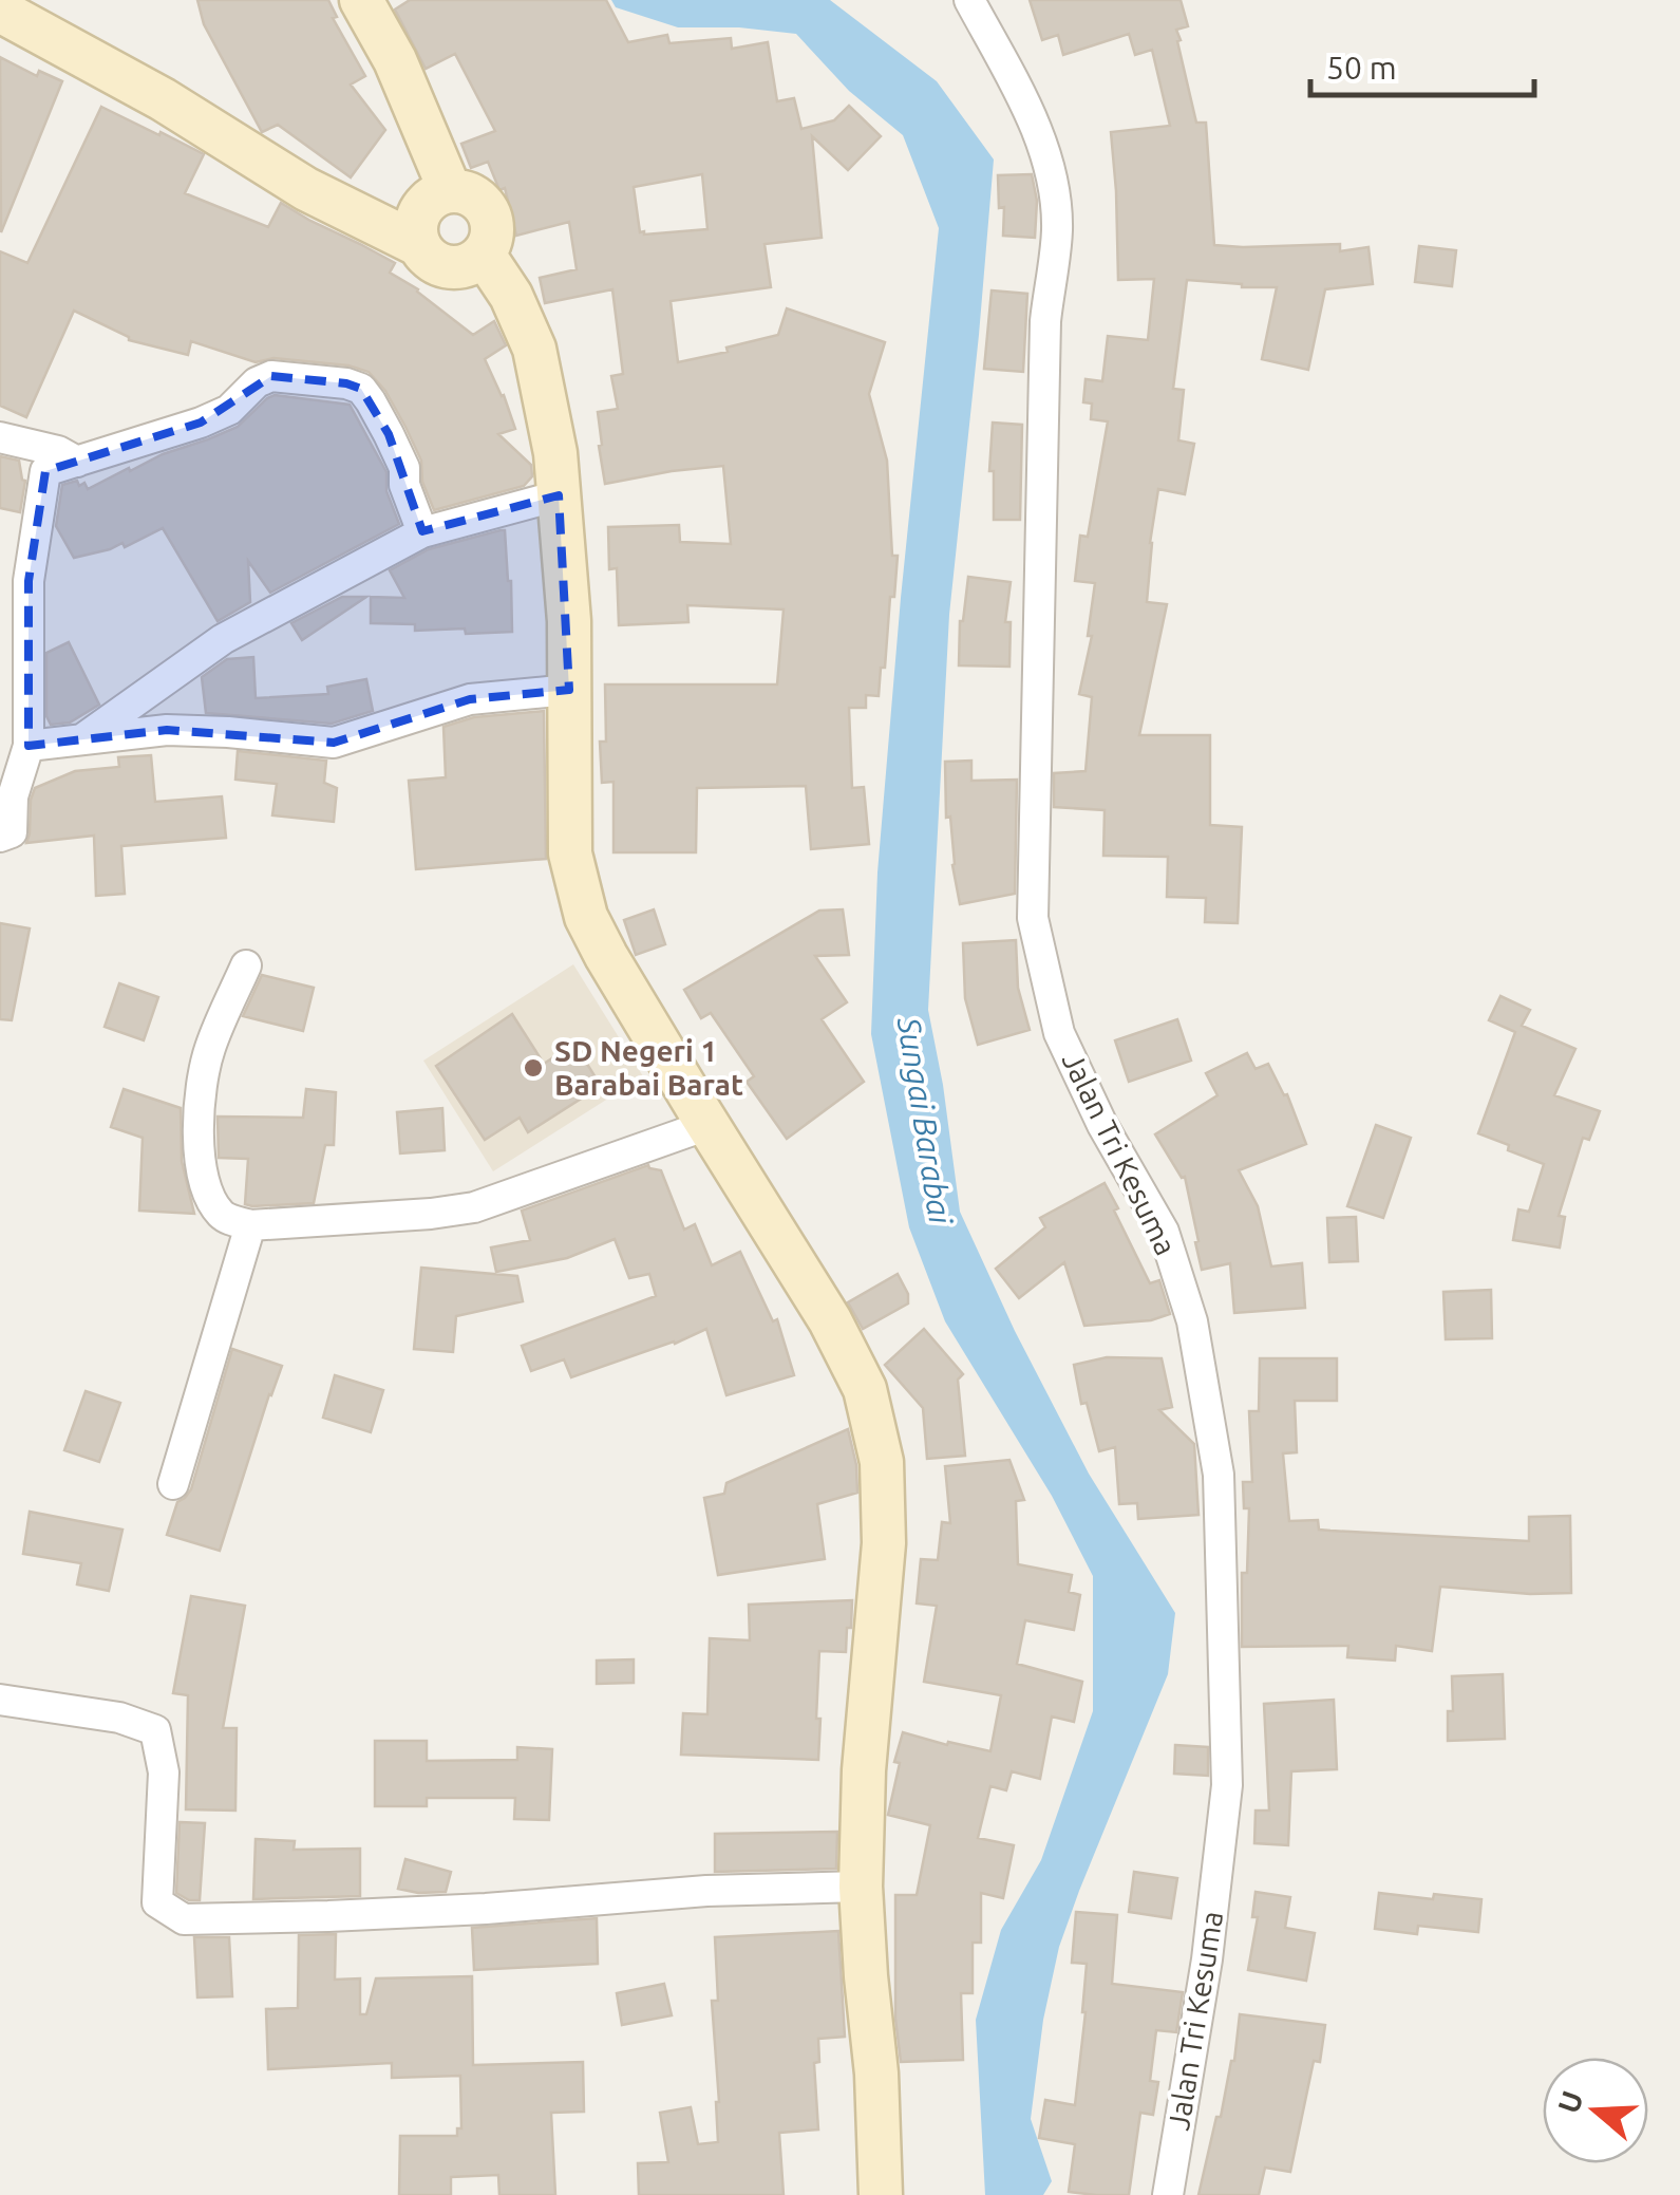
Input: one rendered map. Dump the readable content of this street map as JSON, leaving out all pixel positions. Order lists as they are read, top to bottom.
{
  "streets": {
    "street": ["Jalan Tri Kesuma"]
  },
  "water": ["Sungai Barabai"],
  "places": ["SD Negeri 1 Barabai Barat"],
  "scale_bar": "50 m",
  "north": "left"
}
